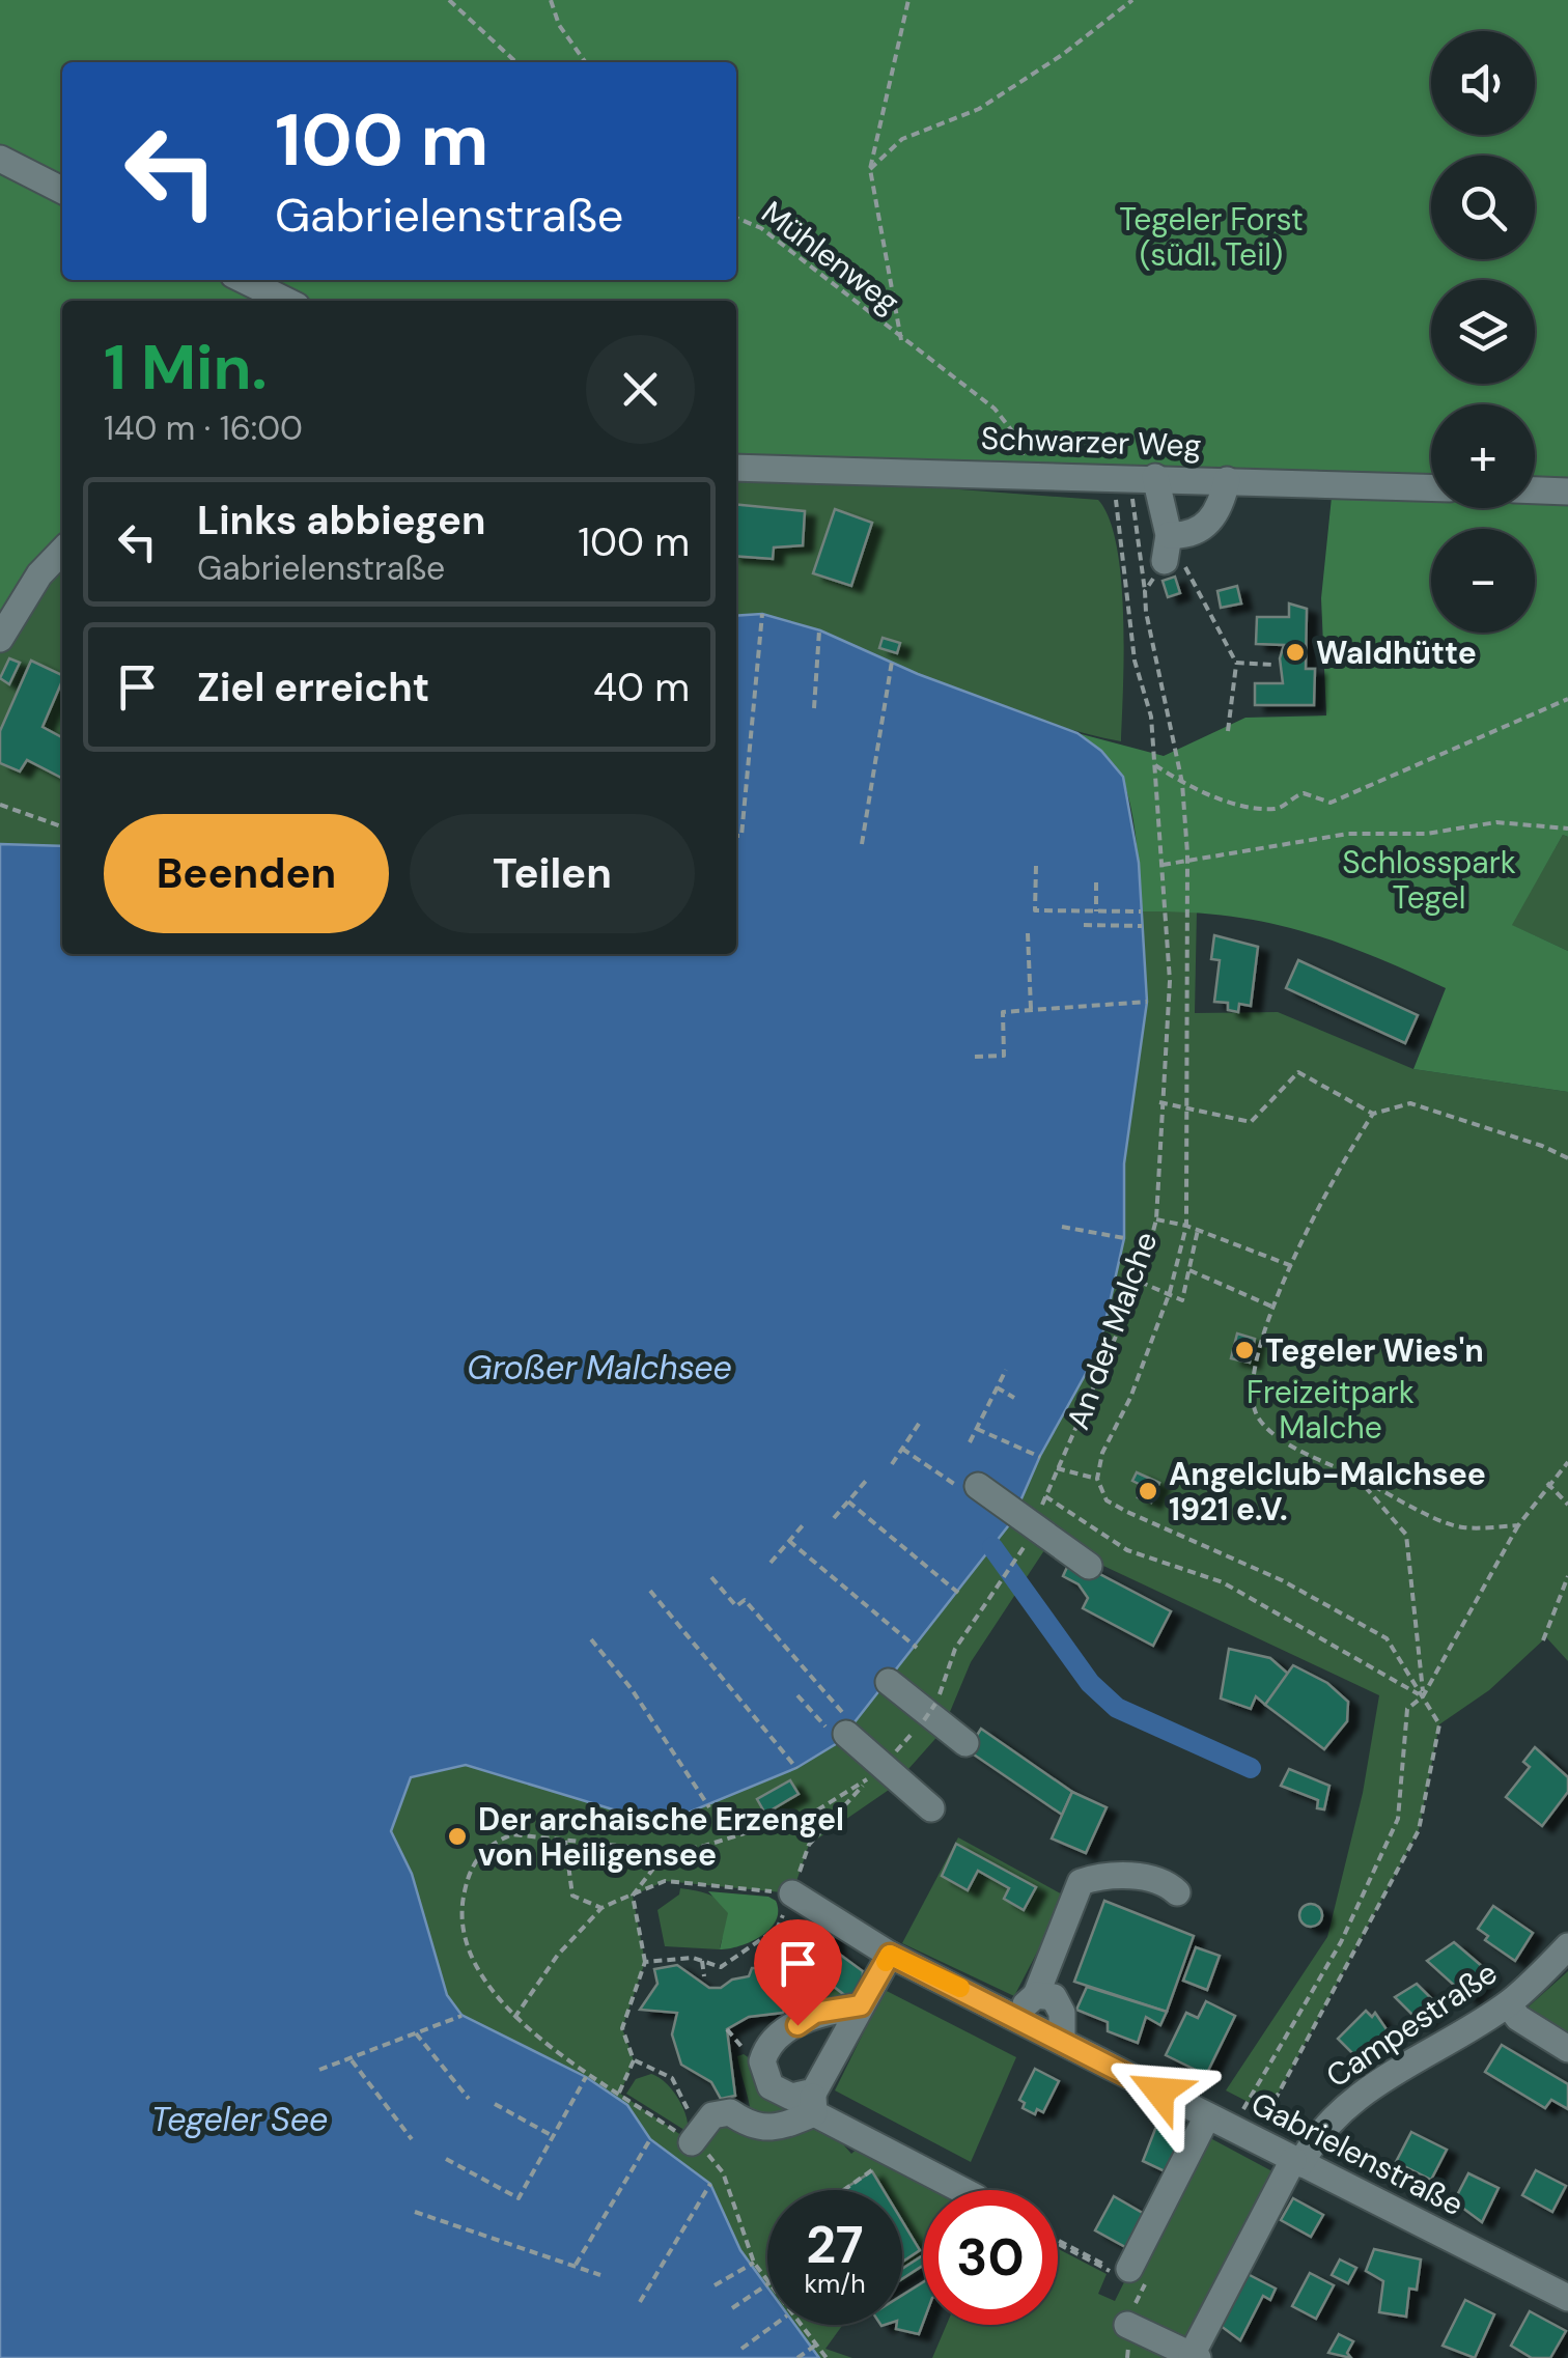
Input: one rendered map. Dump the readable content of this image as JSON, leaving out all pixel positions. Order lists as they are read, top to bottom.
{
  "streets": {
    "street": ["Schwarzer Weg", "Campestraße", "Gabrielenstraße"],
    "path": ["Mühlenweg", "An der Malche"]
  },
  "crossings": [
    ["Schwarzer Weg", "An der Malche"],
    ["Campestraße", "Gabrielenstraße"]
  ],
  "water": ["Großer Malchsee", "Tegeler See"],
  "parks": ["Tegeler Forst (südl. Teil)", "Schlosspark Tegel", "Freizeitpark Malche"],
  "places": [
    "Waldhütte",
    "Tegeler Wies'n",
    "Angelclub-Malchsee 1921 e.V.",
    "Der archaische Erzengel von Heiligensee"
  ],
  "page": {
    "map_buttons": ["+", "−"],
    "turn": ["100 m", "Gabrielenstraße"],
    "heading": ["1 Min.", "140 m · 16:00"],
    "list": [
      {
        "name": "Links abbiegen",
        "note": "Gabrielenstraße",
        "value": "100 m"
      },
      {
        "name": "Ziel erreicht",
        "value": "40 m"
      }
    ],
    "buttons": ["Beenden", "Teilen"],
    "speed": "27 km/h",
    "limit": "30"
  }
}
